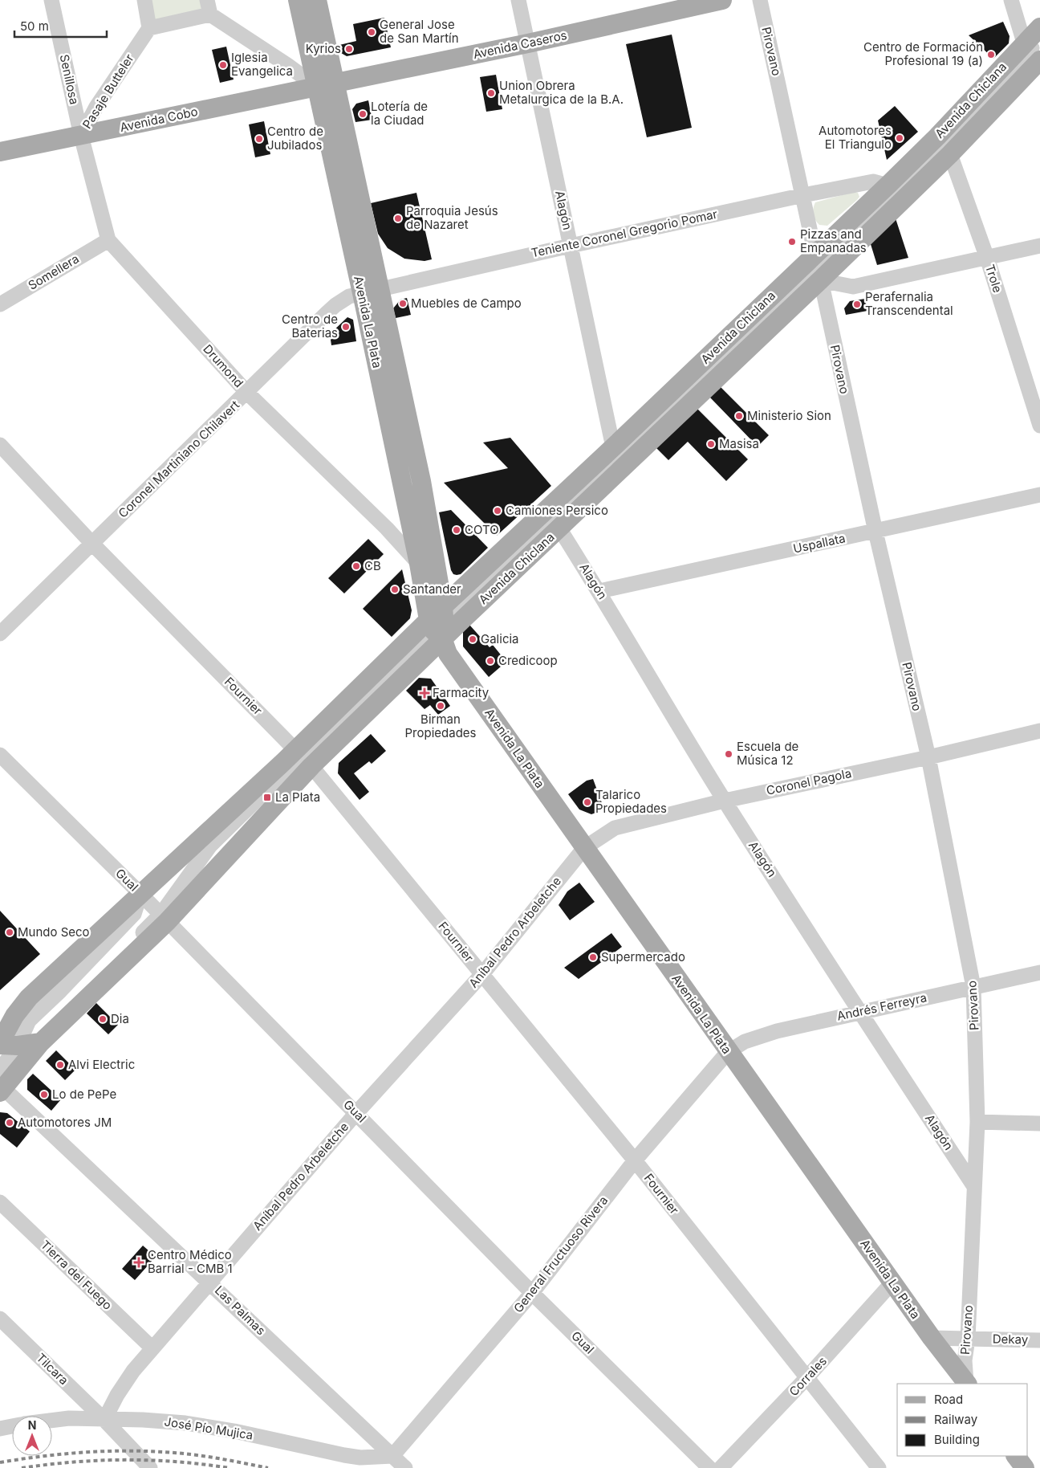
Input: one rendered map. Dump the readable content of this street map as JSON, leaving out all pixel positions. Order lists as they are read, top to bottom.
{
  "streets": {
    "main road": [
      "Avenida Caseros",
      "Avenida Chiclana",
      "Avenida Cobo",
      "Avenida La Plata"
    ],
    "street": [
      "Pirovano",
      "Senillosa",
      "Pasaje Butteler",
      "Alagón",
      "Teniente Coronel Gregorio Pomar",
      "Somellera",
      "Trole",
      "Drumond",
      "Coronel Martiniano Chilavert",
      "Uspallata",
      "Fournier",
      "Coronel Pagola",
      "Gual",
      "Aníbal Pedro Arbeletche",
      "Andrés Ferreyra",
      "General Fructuoso Rivera",
      "Tierra del Fuego",
      "Las Palmas",
      "Dekay",
      "Tilcara",
      "Corrales",
      "José Pío Mujica"
    ]
  },
  "crossings": [
    ["Avenida Caseros", "Avenida Cobo"],
    ["Avenida Caseros", "Alagón"],
    ["Avenida Caseros", "Avenida La Plata"],
    ["Pirovano", "Avenida Chiclana"],
    ["Pirovano", "Alagón"],
    ["Pirovano", "Teniente Coronel Gregorio Pomar"],
    ["Pirovano", "Avenida La Plata"],
    ["Pirovano", "Uspallata"],
    ["Pirovano", "Coronel Pagola"],
    ["Pirovano", "Andrés Ferreyra"],
    ["Pirovano", "Dekay"],
    ["Senillosa", "Pasaje Butteler"],
    ["Senillosa", "Avenida Cobo"],
    ["Senillosa", "Drumond"],
    ["Pasaje Butteler", "Avenida Cobo"],
    ["Pasaje Butteler", "Drumond"],
    ["Avenida Chiclana", "Alagón"],
    ["Avenida Chiclana", "Teniente Coronel Gregorio Pomar"],
    ["Avenida Chiclana", "Trole"],
    ["Avenida Chiclana", "Avenida La Plata"],
    ["Avenida Cobo", "Avenida La Plata"],
    ["Avenida Cobo", "Drumond"],
    ["Alagón", "Teniente Coronel Gregorio Pomar"],
    ["Alagón", "Uspallata"],
    ["Alagón", "Coronel Pagola"],
    ["Alagón", "Andrés Ferreyra"],
    ["Teniente Coronel Gregorio Pomar", "Avenida La Plata"],
    ["Teniente Coronel Gregorio Pomar", "Coronel Martiniano Chilavert"],
    ["Somellera", "Drumond"],
    ["Avenida La Plata", "Drumond"],
    ["Avenida La Plata", "Coronel Martiniano Chilavert"],
    ["Avenida La Plata", "Coronel Pagola"],
    ["Avenida La Plata", "Aníbal Pedro Arbeletche"],
    ["Avenida La Plata", "Andrés Ferreyra"],
    ["Avenida La Plata", "General Fructuoso Rivera"],
    ["Avenida La Plata", "Dekay"],
    ["Avenida La Plata", "Corrales"],
    ["Drumond", "Coronel Martiniano Chilavert"],
    ["Coronel Martiniano Chilavert", "Fournier"],
    ["Fournier", "Aníbal Pedro Arbeletche"],
    ["Fournier", "General Fructuoso Rivera"],
    ["Fournier", "Corrales"],
    ["Coronel Pagola", "Aníbal Pedro Arbeletche"],
    ["Gual", "Aníbal Pedro Arbeletche"],
    ["Gual", "General Fructuoso Rivera"],
    ["Aníbal Pedro Arbeletche", "Tierra del Fuego"],
    ["Aníbal Pedro Arbeletche", "Las Palmas"],
    ["Aníbal Pedro Arbeletche", "Tilcara"],
    ["Aníbal Pedro Arbeletche", "José Pío Mujica"],
    ["Andrés Ferreyra", "General Fructuoso Rivera"],
    ["General Fructuoso Rivera", "Las Palmas"],
    ["General Fructuoso Rivera", "José Pío Mujica"],
    ["Las Palmas", "José Pío Mujica"],
    ["Tilcara", "José Pío Mujica"]
  ],
  "places": {
    "other": [
      "General Jose de San Martín",
      "Kyrios",
      "Centro de Formación Profesional 19 (a)",
      "Iglesia Evangelica",
      "Union Obrera Metalurgica de la B.A.",
      "Lotería de la Ciudad",
      "Automotores El Triangulo",
      "Centro de Jubilados",
      "Parroquia Jesús de Nazaret",
      "Pizzas and Empanadas",
      "Muebles de Campo",
      "Perafernalia Transcendental",
      "Centro de Baterias",
      "Ministerio Sion",
      "Masisa",
      "Camiones Persico",
      "COTO",
      "CB",
      "Santander",
      "Galicia",
      "Credicoop",
      "Birman Propiedades",
      "Escuela de Música 12",
      "Talarico Propiedades",
      "Mundo Seco",
      "Supermercado",
      "Dia",
      "Alvi Electric",
      "Lo de PePe",
      "Automotores JM"
    ],
    "health": ["Farmacity", "Centro Médico Barrial - CMB 1"],
    "transit": ["La Plata"]
  },
  "legend": ["Road", "Railway", "Building"],
  "scale_bar": "50 m",
  "north": "top"
}
